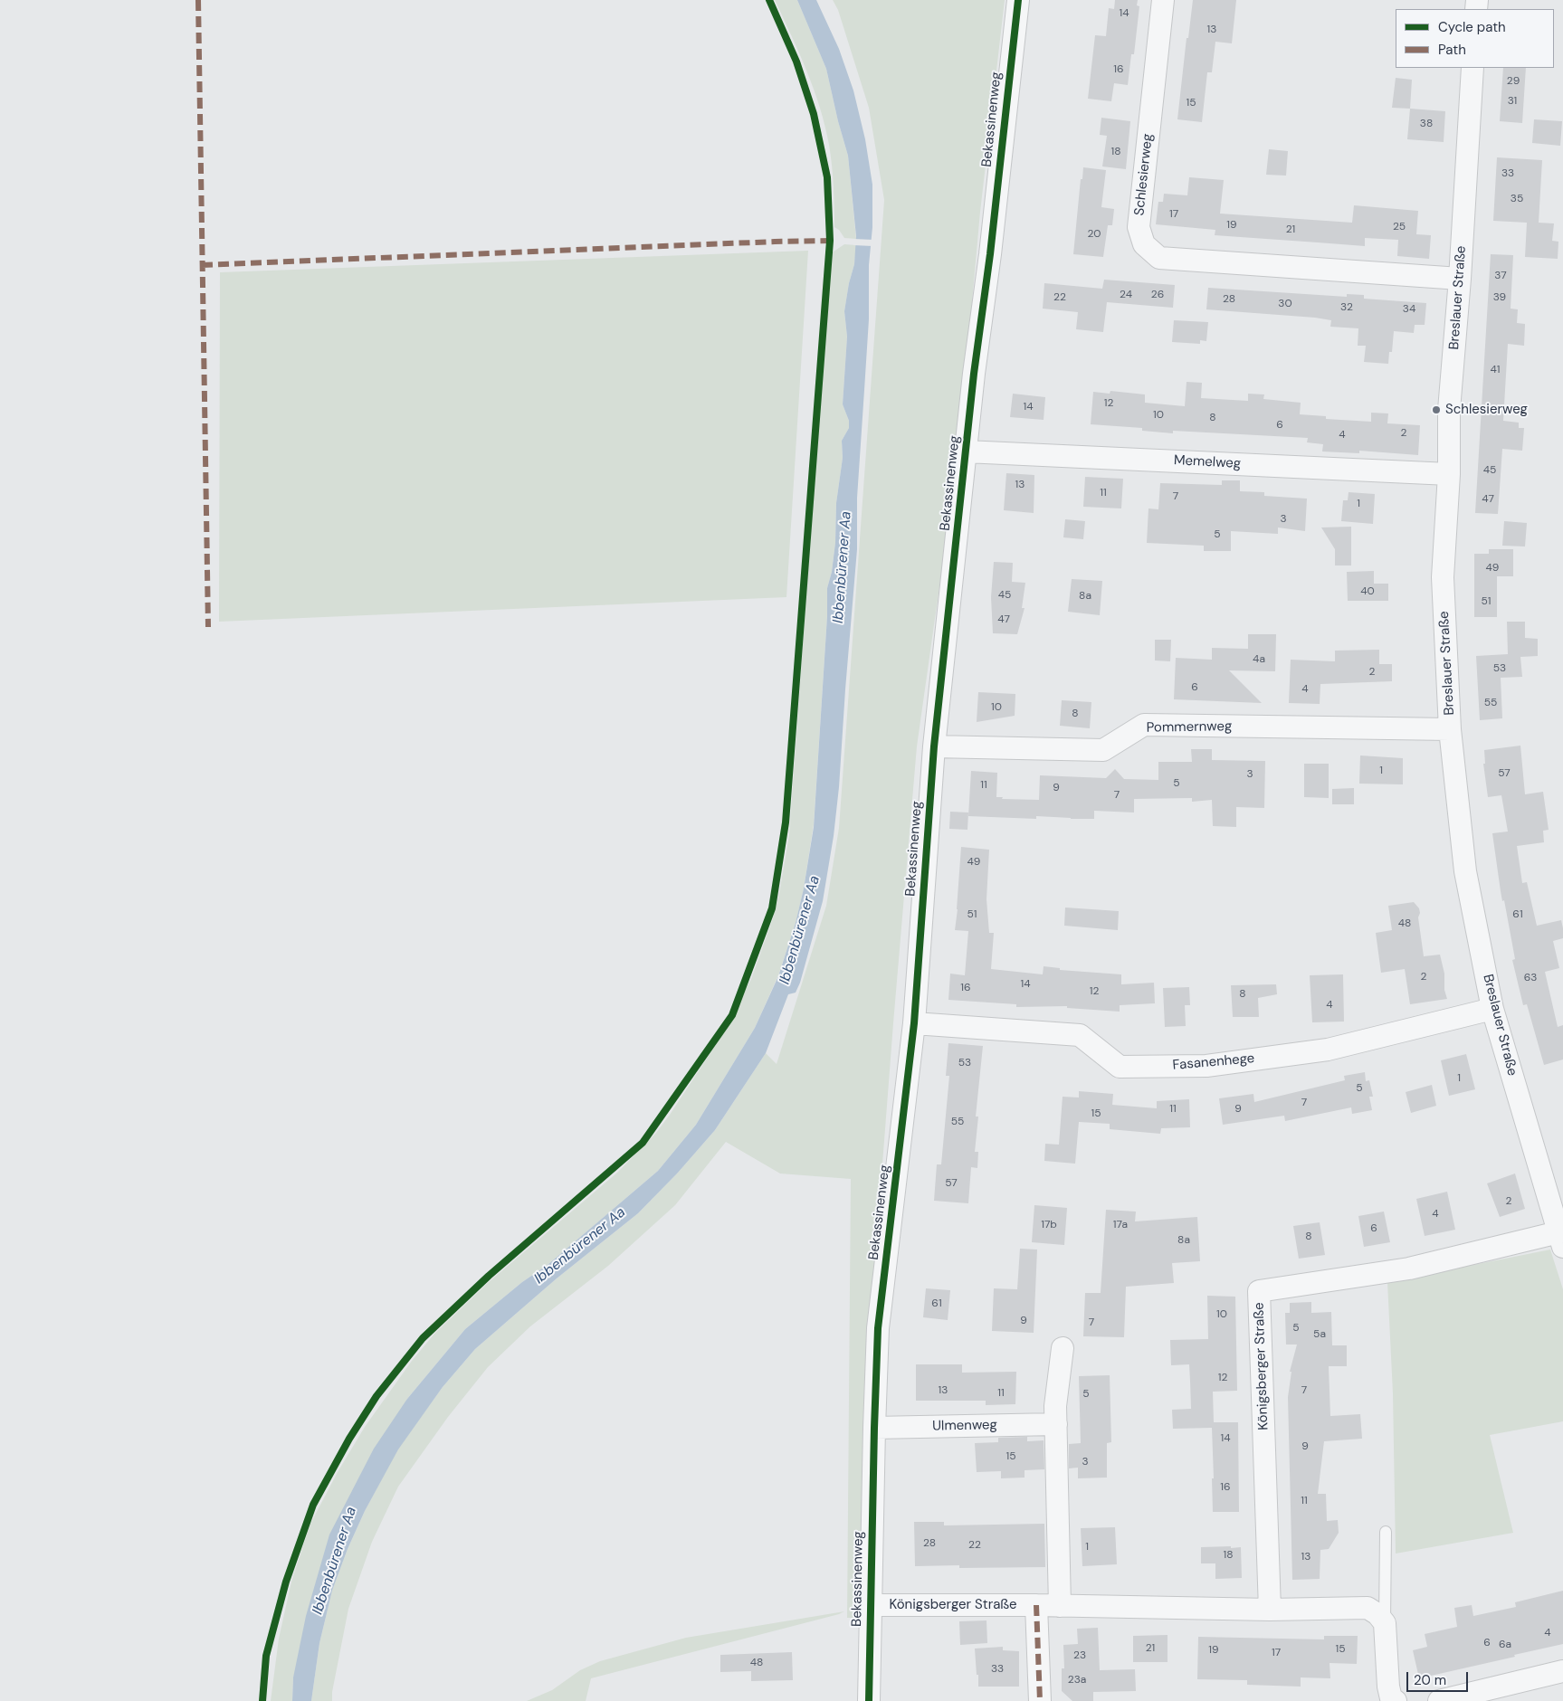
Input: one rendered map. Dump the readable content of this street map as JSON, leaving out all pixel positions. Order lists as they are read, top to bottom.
{
  "streets": {
    "street": [
      "Bekassinenweg",
      "Schlesierweg",
      "Breslauer Straße",
      "Memelweg",
      "Pommernweg",
      "Fasanenhege",
      "Königsberger Straße",
      "Ulmenweg"
    ]
  },
  "crossings": [
    ["Bekassinenweg", "Memelweg"],
    ["Bekassinenweg", "Pommernweg"],
    ["Bekassinenweg", "Fasanenhege"],
    ["Bekassinenweg", "Königsberger Straße"],
    ["Bekassinenweg", "Ulmenweg"],
    ["Schlesierweg", "Breslauer Straße"],
    ["Breslauer Straße", "Memelweg"],
    ["Breslauer Straße", "Pommernweg"],
    ["Breslauer Straße", "Fasanenhege"],
    ["Breslauer Straße", "Königsberger Straße"]
  ],
  "water": ["Ibbenbürener Aa"],
  "places": ["Schlesierweg"],
  "house_numbers": [
    "14",
    "13",
    "16",
    "29",
    "31",
    "15",
    "38",
    "18",
    "33",
    "35",
    "17",
    "19",
    "25",
    "21",
    "20",
    "37",
    "24",
    "26",
    "22",
    "39",
    "28",
    "30",
    "32",
    "34",
    "41",
    "12",
    "14",
    "10",
    "8",
    "6",
    "2",
    "4",
    "45",
    "13",
    "11",
    "7",
    "47",
    "1",
    "3",
    "5",
    "49",
    "40",
    "45",
    "8a",
    "51",
    "47",
    "4a",
    "53",
    "2",
    "6",
    "4",
    "55",
    "10",
    "8",
    "1",
    "57",
    "3",
    "5",
    "11",
    "9",
    "7",
    "49",
    "51",
    "61",
    "48",
    "2",
    "63",
    "14",
    "16",
    "12",
    "8",
    "4",
    "53",
    "1",
    "5",
    "7",
    "11",
    "9",
    "15",
    "55",
    "57",
    "2",
    "4",
    "17b",
    "17a",
    "6",
    "8",
    "8a",
    "61",
    "10",
    "9",
    "7",
    "5",
    "5a",
    "12",
    "13",
    "7",
    "11",
    "5",
    "14",
    "9",
    "15",
    "3",
    "16",
    "11",
    "28",
    "22",
    "1",
    "18",
    "13",
    "4",
    "6",
    "6a",
    "21",
    "15",
    "19",
    "17",
    "23",
    "48",
    "33",
    "23a"
  ],
  "legend": ["Cycle path", "Path"],
  "scale_bar": "20 m"
}
